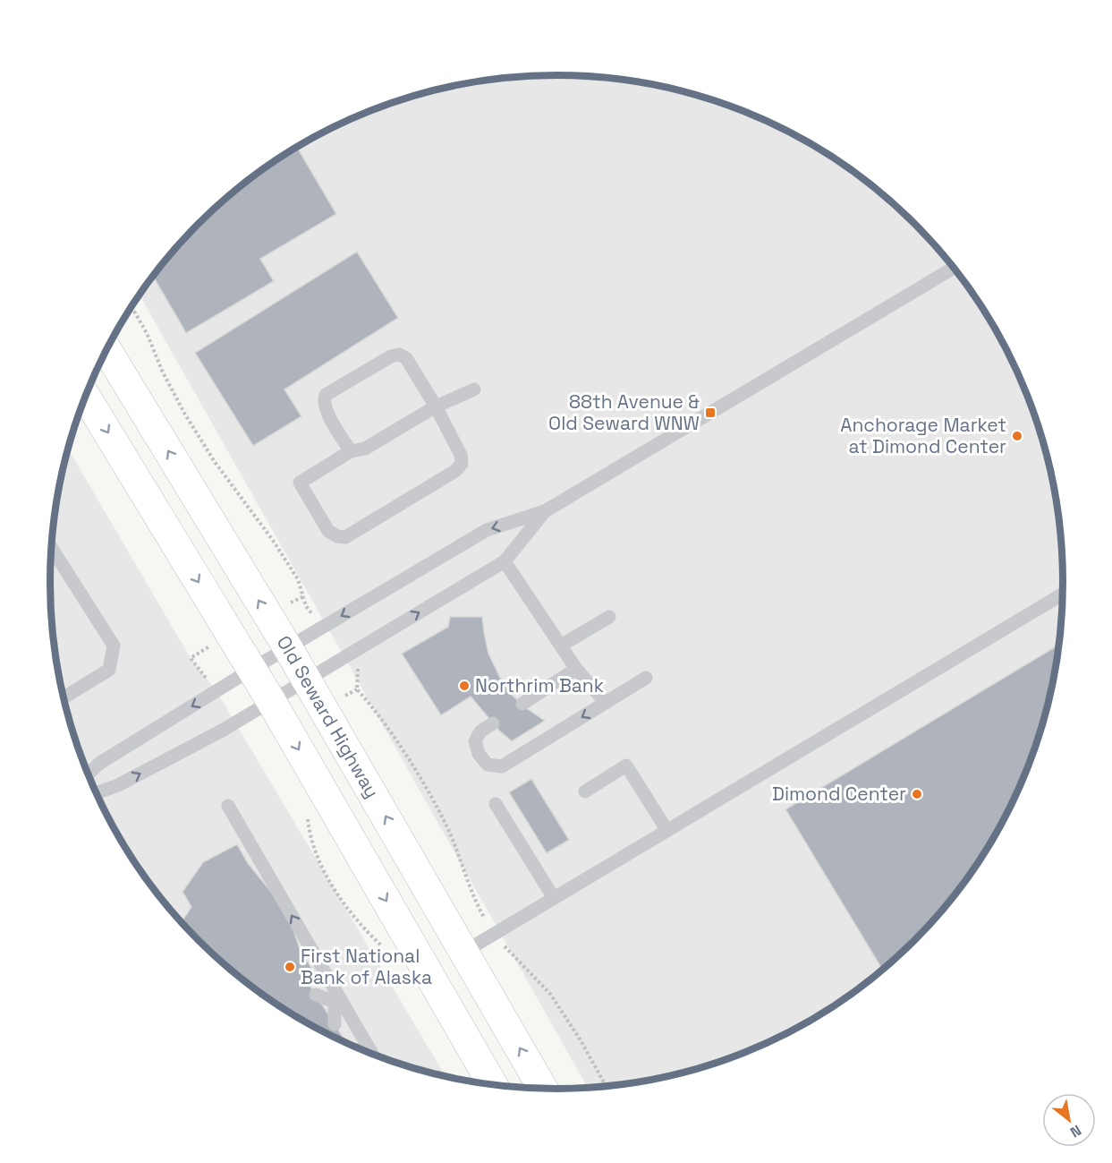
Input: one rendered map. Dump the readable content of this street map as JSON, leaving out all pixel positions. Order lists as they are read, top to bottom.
{
  "streets": {
    "main road": ["Old Seward Highway"]
  },
  "places": {
    "transit": ["88th Avenue & Old Seward WNW"],
    "other": [
      "Anchorage Market at Dimond Center",
      "Northrim Bank",
      "Dimond Center",
      "First National Bank of Alaska"
    ]
  },
  "north": "bottom right"
}
